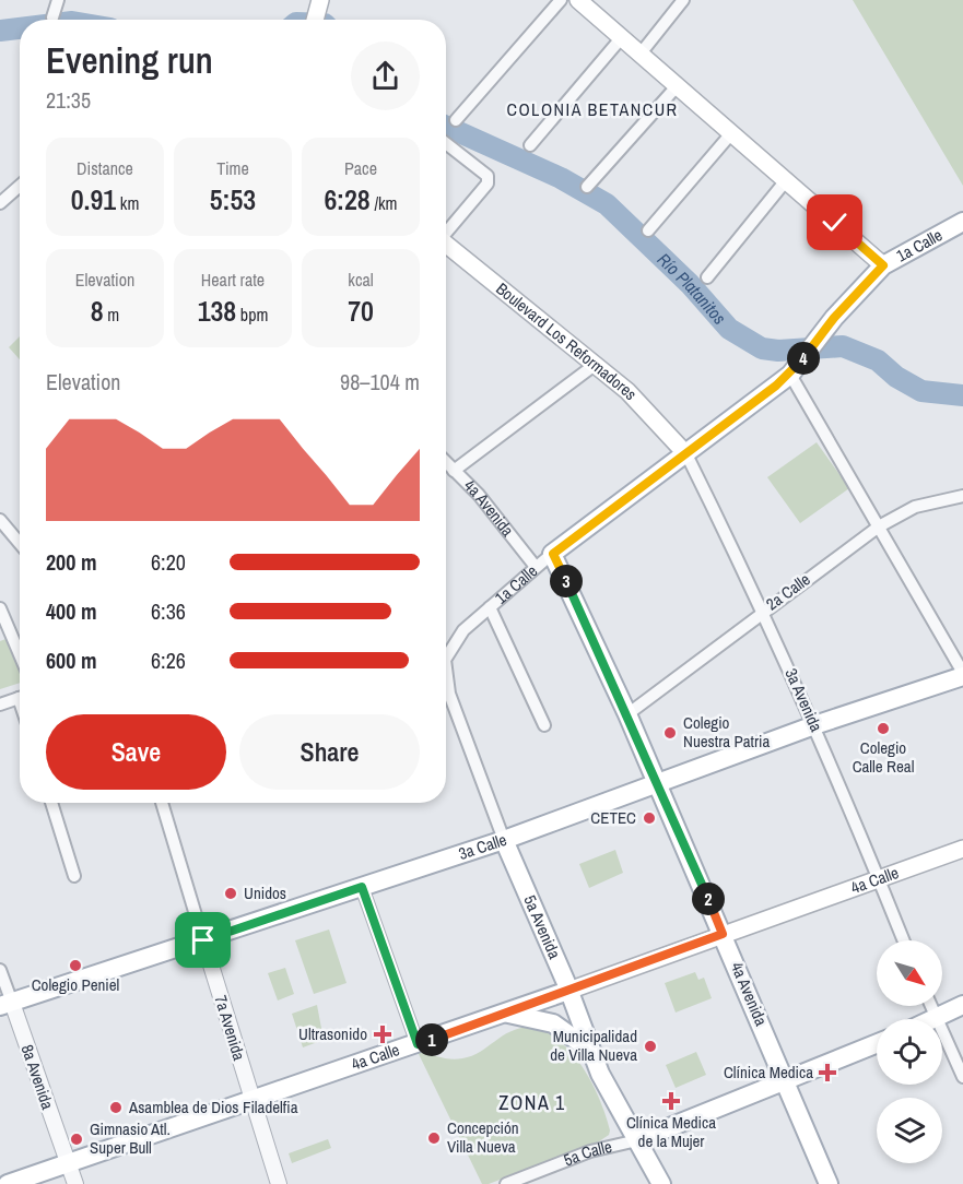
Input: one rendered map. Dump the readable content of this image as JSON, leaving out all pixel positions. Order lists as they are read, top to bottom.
{
  "streets": {
    "main road": [
      "1a Calle",
      "Boulevard Los Reformadores",
      "4a Avenida",
      "3a Calle",
      "4a Calle",
      "5a Avenida",
      "5a Calle"
    ],
    "street": [
      "2a Calle",
      "3a Avenida",
      "7a Avenida",
      "8a Avenida"
    ]
  },
  "crossings": [
    ["1a Calle", "Boulevard Los Reformadores"],
    ["1a Calle", "4a Avenida"],
    ["1a Calle", "3a Avenida"],
    ["Boulevard Los Reformadores", "3a Avenida"],
    ["4a Avenida", "2a Calle"],
    ["4a Avenida", "3a Calle"],
    ["4a Avenida", "4a Calle"],
    ["4a Avenida", "5a Calle"],
    ["2a Calle", "3a Avenida"],
    ["3a Avenida", "3a Calle"],
    ["3a Avenida", "4a Calle"],
    ["3a Calle", "5a Avenida"],
    ["3a Calle", "7a Avenida"],
    ["3a Calle", "8a Avenida"],
    ["4a Calle", "5a Avenida"],
    ["4a Calle", "7a Avenida"],
    ["4a Calle", "8a Avenida"],
    ["5a Avenida", "5a Calle"]
  ],
  "districts": ["COLONIA BETANCUR", "ZONA 1"],
  "water": ["Río Platanitos"],
  "places": {
    "other": [
      "Colegio Calle Real",
      "Colegio Nuestra Patria",
      "CETEC",
      "Unidos",
      "Colegio Peniel",
      "Municipalidad de Villa Nueva",
      "Asamblea de Dios Filadelfia",
      "Concepción Villa Nueva",
      "Gimnasio Atl. Super Bull"
    ],
    "health": ["Ultrasonido", "Clínica Medica", "Clínica Medica de la Mujer"]
  },
  "north": "bottom right",
  "page": {
    "heading": ["Evening run", "21:35"],
    "stats": [
      ["Distance", "0.91 km"],
      ["Time", "5:53"],
      ["Pace", "6:28 /km"],
      ["Elevation", "8 m"],
      ["Heart rate", "138 bpm"],
      ["kcal", "70"]
    ],
    "pins": [
      "4",
      "3",
      "2",
      "1"
    ],
    "chart": ["Elevation", "98–104 m"],
    "list": [
      {
        "name": "200 m",
        "note": "6:20"
      },
      {
        "name": "400 m",
        "note": "6:36"
      },
      {
        "name": "600 m",
        "note": "6:26"
      }
    ],
    "buttons": ["Save", "Share"]
  }
}
